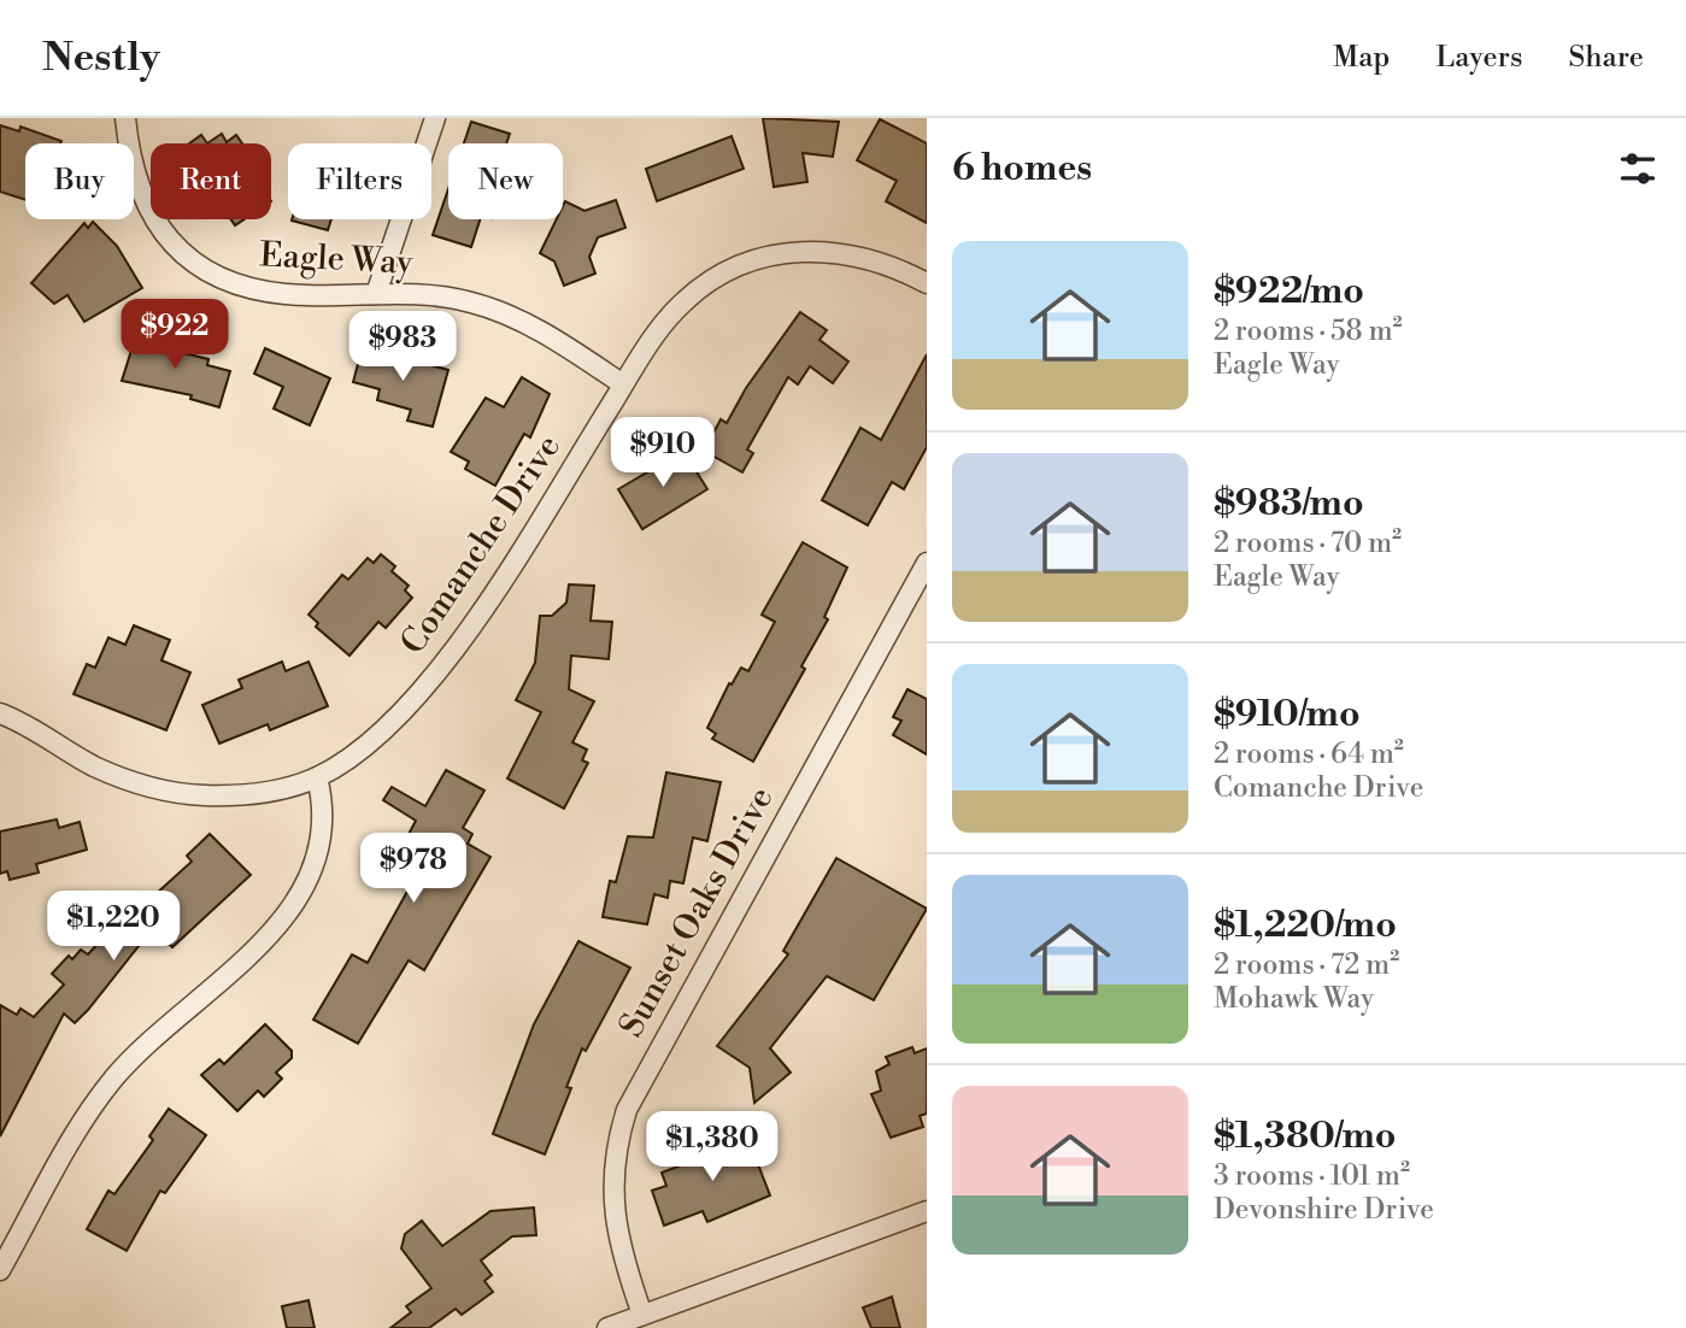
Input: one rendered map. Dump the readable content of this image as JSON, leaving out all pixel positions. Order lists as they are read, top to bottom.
{
  "streets": {
    "street": ["Eagle Way", "Comanche Drive", "Sunset Oaks Drive"]
  },
  "crossings": [
    ["Eagle Way", "Comanche Drive"]
  ],
  "page": {
    "header": "Nestly",
    "nav": ["Map", "Layers", "Share"],
    "heading": "6 homes",
    "chip": [
      "Buy",
      "Rent",
      "Filters",
      "New"
    ],
    "list": [
      {
        "name": "$922/mo",
        "note": "2 rooms · 58 m² · Eagle Way"
      },
      {
        "name": "$983/mo",
        "note": "2 rooms · 70 m² · Eagle Way"
      },
      {
        "name": "$910/mo",
        "note": "2 rooms · 64 m² · Comanche Drive"
      },
      {
        "name": "$1,220/mo",
        "note": "2 rooms · 72 m² · Mohawk Way"
      },
      {
        "name": "$1,380/mo",
        "note": "3 rooms · 101 m² · Devonshire Drive"
      }
    ],
    "price": [
      "$922",
      "$983",
      "$910",
      "$978",
      "$1,220",
      "$1,380"
    ]
  }
}
